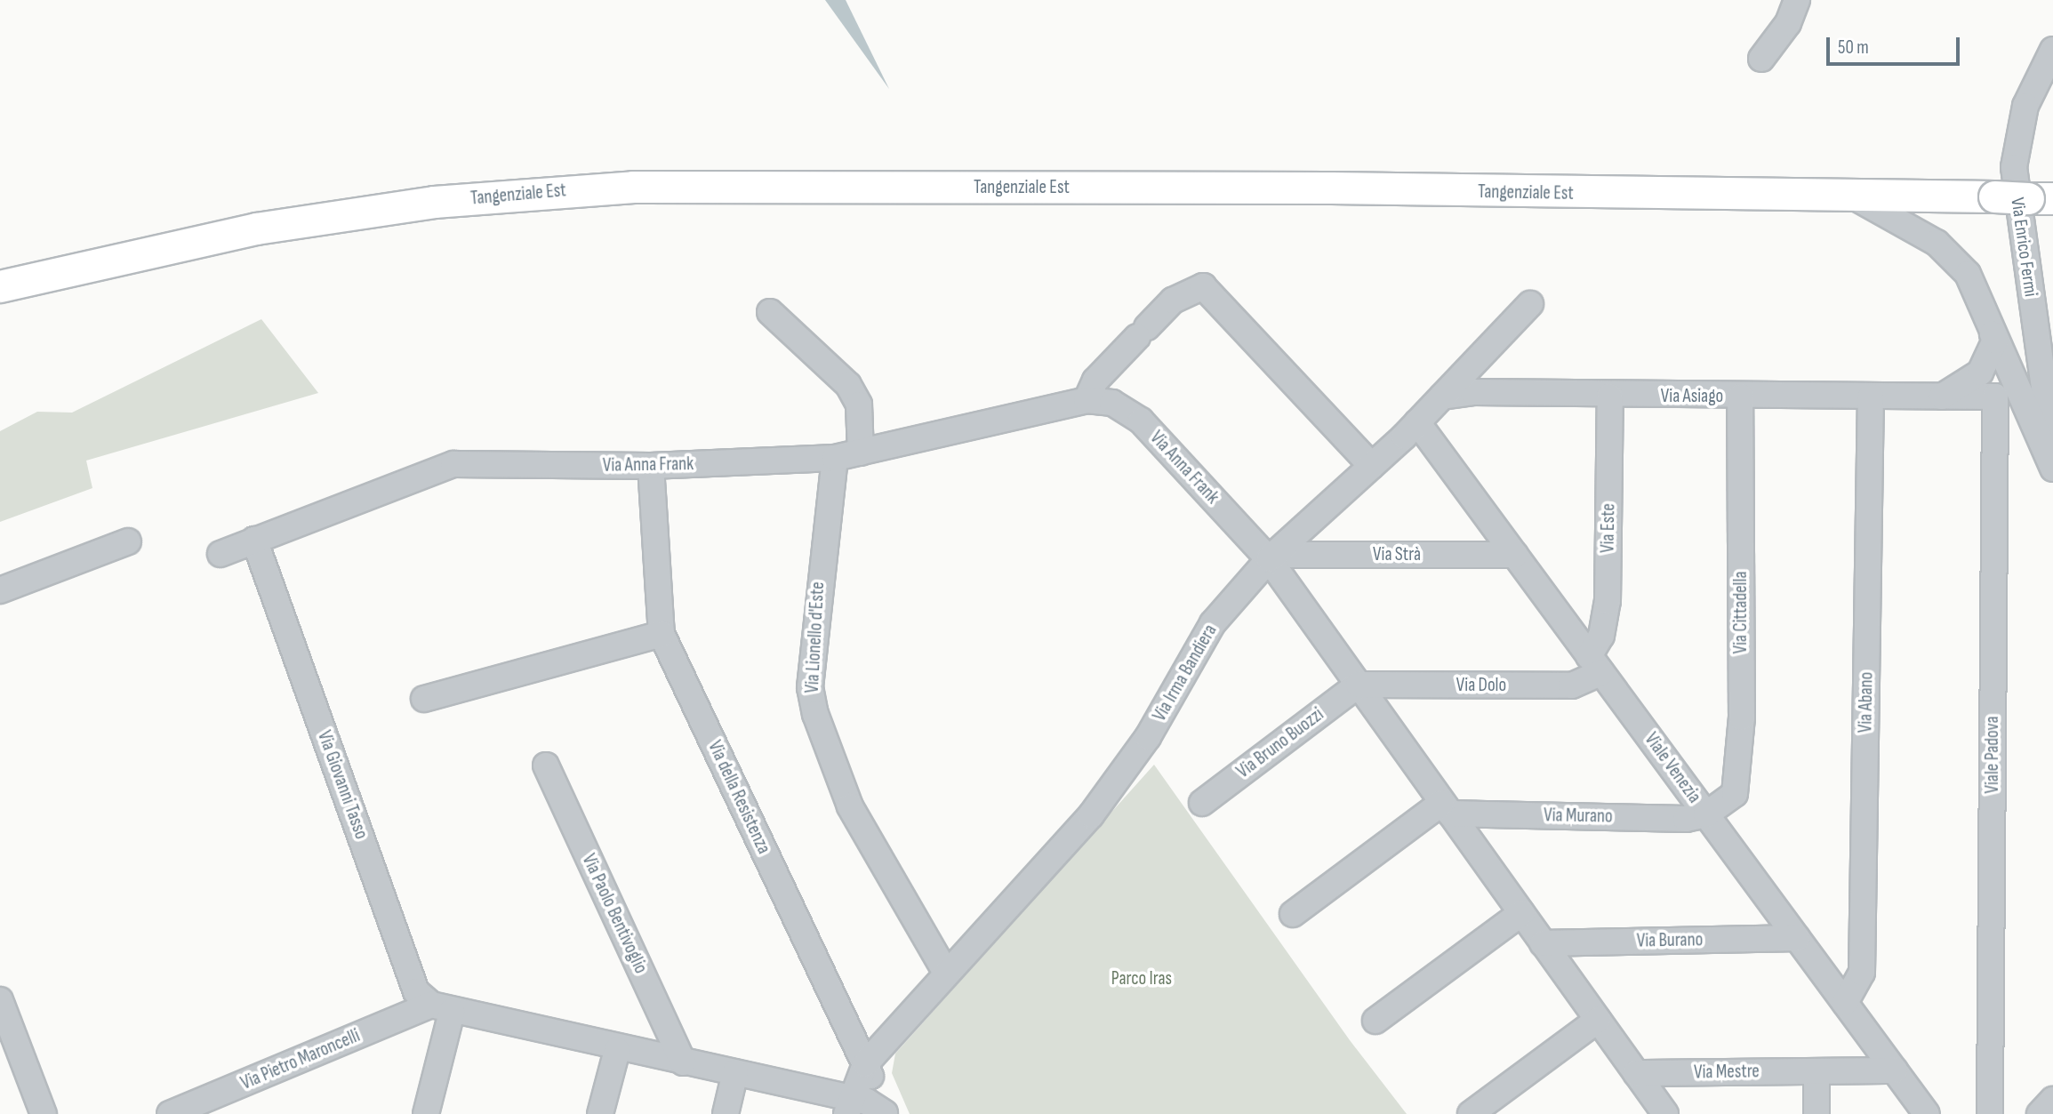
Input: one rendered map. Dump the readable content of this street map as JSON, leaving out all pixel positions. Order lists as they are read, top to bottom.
{
  "streets": {
    "main road": ["Tangenziale Est"],
    "street": [
      "Via Enrico Fermi",
      "Via Asiago",
      "Via Anna Frank",
      "Via Este",
      "Via Strà",
      "Via Cittadella",
      "Via Lionello d'Este",
      "Via Irma Bandiera",
      "Via Dolo",
      "Via Abano",
      "Via Bruno Buozzi",
      "Viale Padova",
      "Viale Venezia",
      "Via Giovanni Tasso",
      "Via della Resistenza",
      "Via Murano",
      "Via Paolo Bentivoglio",
      "Via Burano",
      "Via Pietro Maroncelli",
      "Via Mestre"
    ]
  },
  "crossings": [
    ["Via Asiago", "Via Este"],
    ["Via Asiago", "Via Cittadella"],
    ["Via Asiago", "Via Irma Bandiera"],
    ["Via Asiago", "Via Abano"],
    ["Via Asiago", "Viale Padova"],
    ["Via Anna Frank", "Via Strà"],
    ["Via Anna Frank", "Via Lionello d'Este"],
    ["Via Anna Frank", "Via Irma Bandiera"],
    ["Via Anna Frank", "Via Giovanni Tasso"],
    ["Via Anna Frank", "Via della Resistenza"],
    ["Via Este", "Via Dolo"],
    ["Via Este", "Viale Venezia"],
    ["Via Strà", "Via Irma Bandiera"],
    ["Via Strà", "Viale Venezia"],
    ["Via Cittadella", "Viale Venezia"],
    ["Via Cittadella", "Via Murano"],
    ["Via Lionello d'Este", "Via Irma Bandiera"],
    ["Via Irma Bandiera", "Viale Venezia"],
    ["Via Irma Bandiera", "Via della Resistenza"],
    ["Via Dolo", "Via Bruno Buozzi"],
    ["Via Dolo", "Viale Venezia"],
    ["Via Abano", "Viale Venezia"],
    ["Viale Venezia", "Via Murano"],
    ["Viale Venezia", "Via Burano"],
    ["Viale Venezia", "Via Mestre"],
    ["Via Giovanni Tasso", "Via Pietro Maroncelli"]
  ],
  "parks": ["Parco Iras"],
  "scale_bar": "50 m"
}
